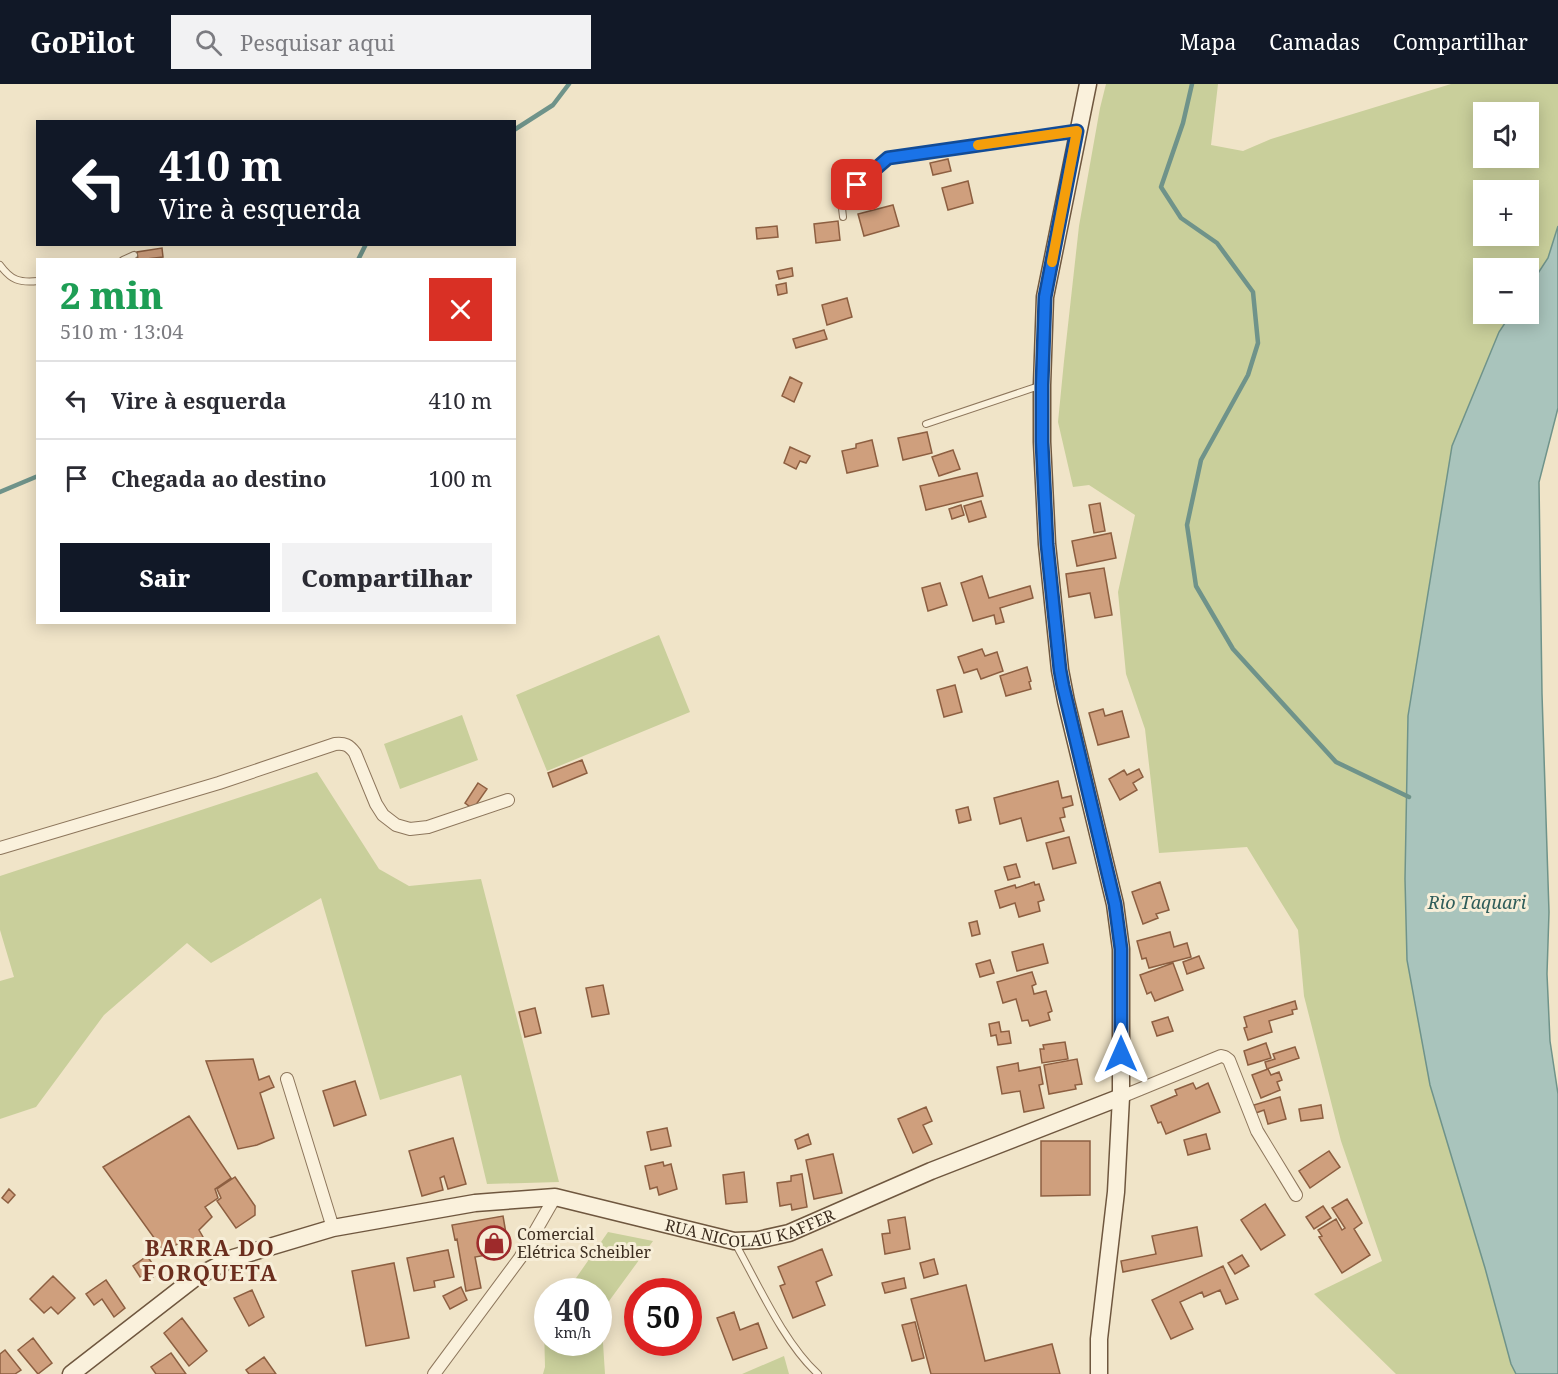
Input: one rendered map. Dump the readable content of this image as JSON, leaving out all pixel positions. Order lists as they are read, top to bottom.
{
  "streets": {
    "main road": ["RUA NICOLAU KAFFER"]
  },
  "districts": ["BARRA DO FORQUETA"],
  "water": ["Rio Taquari"],
  "places": {
    "shop": ["Comercial Elétrica Scheibler"]
  },
  "page": {
    "header": "GoPilot",
    "search": "Pesquisar aqui",
    "nav": ["Mapa", "Camadas", "Compartilhar"],
    "map_buttons": ["+", "−"],
    "turn": ["410 m", "Vire à esquerda"],
    "heading": ["2 min", "510 m · 13:04"],
    "list": [
      {
        "name": "Vire à esquerda",
        "value": "410 m"
      },
      {
        "name": "Chegada ao destino",
        "value": "100 m"
      }
    ],
    "buttons": ["Sair", "Compartilhar"],
    "speed": "40 km/h",
    "limit": "50"
  }
}
